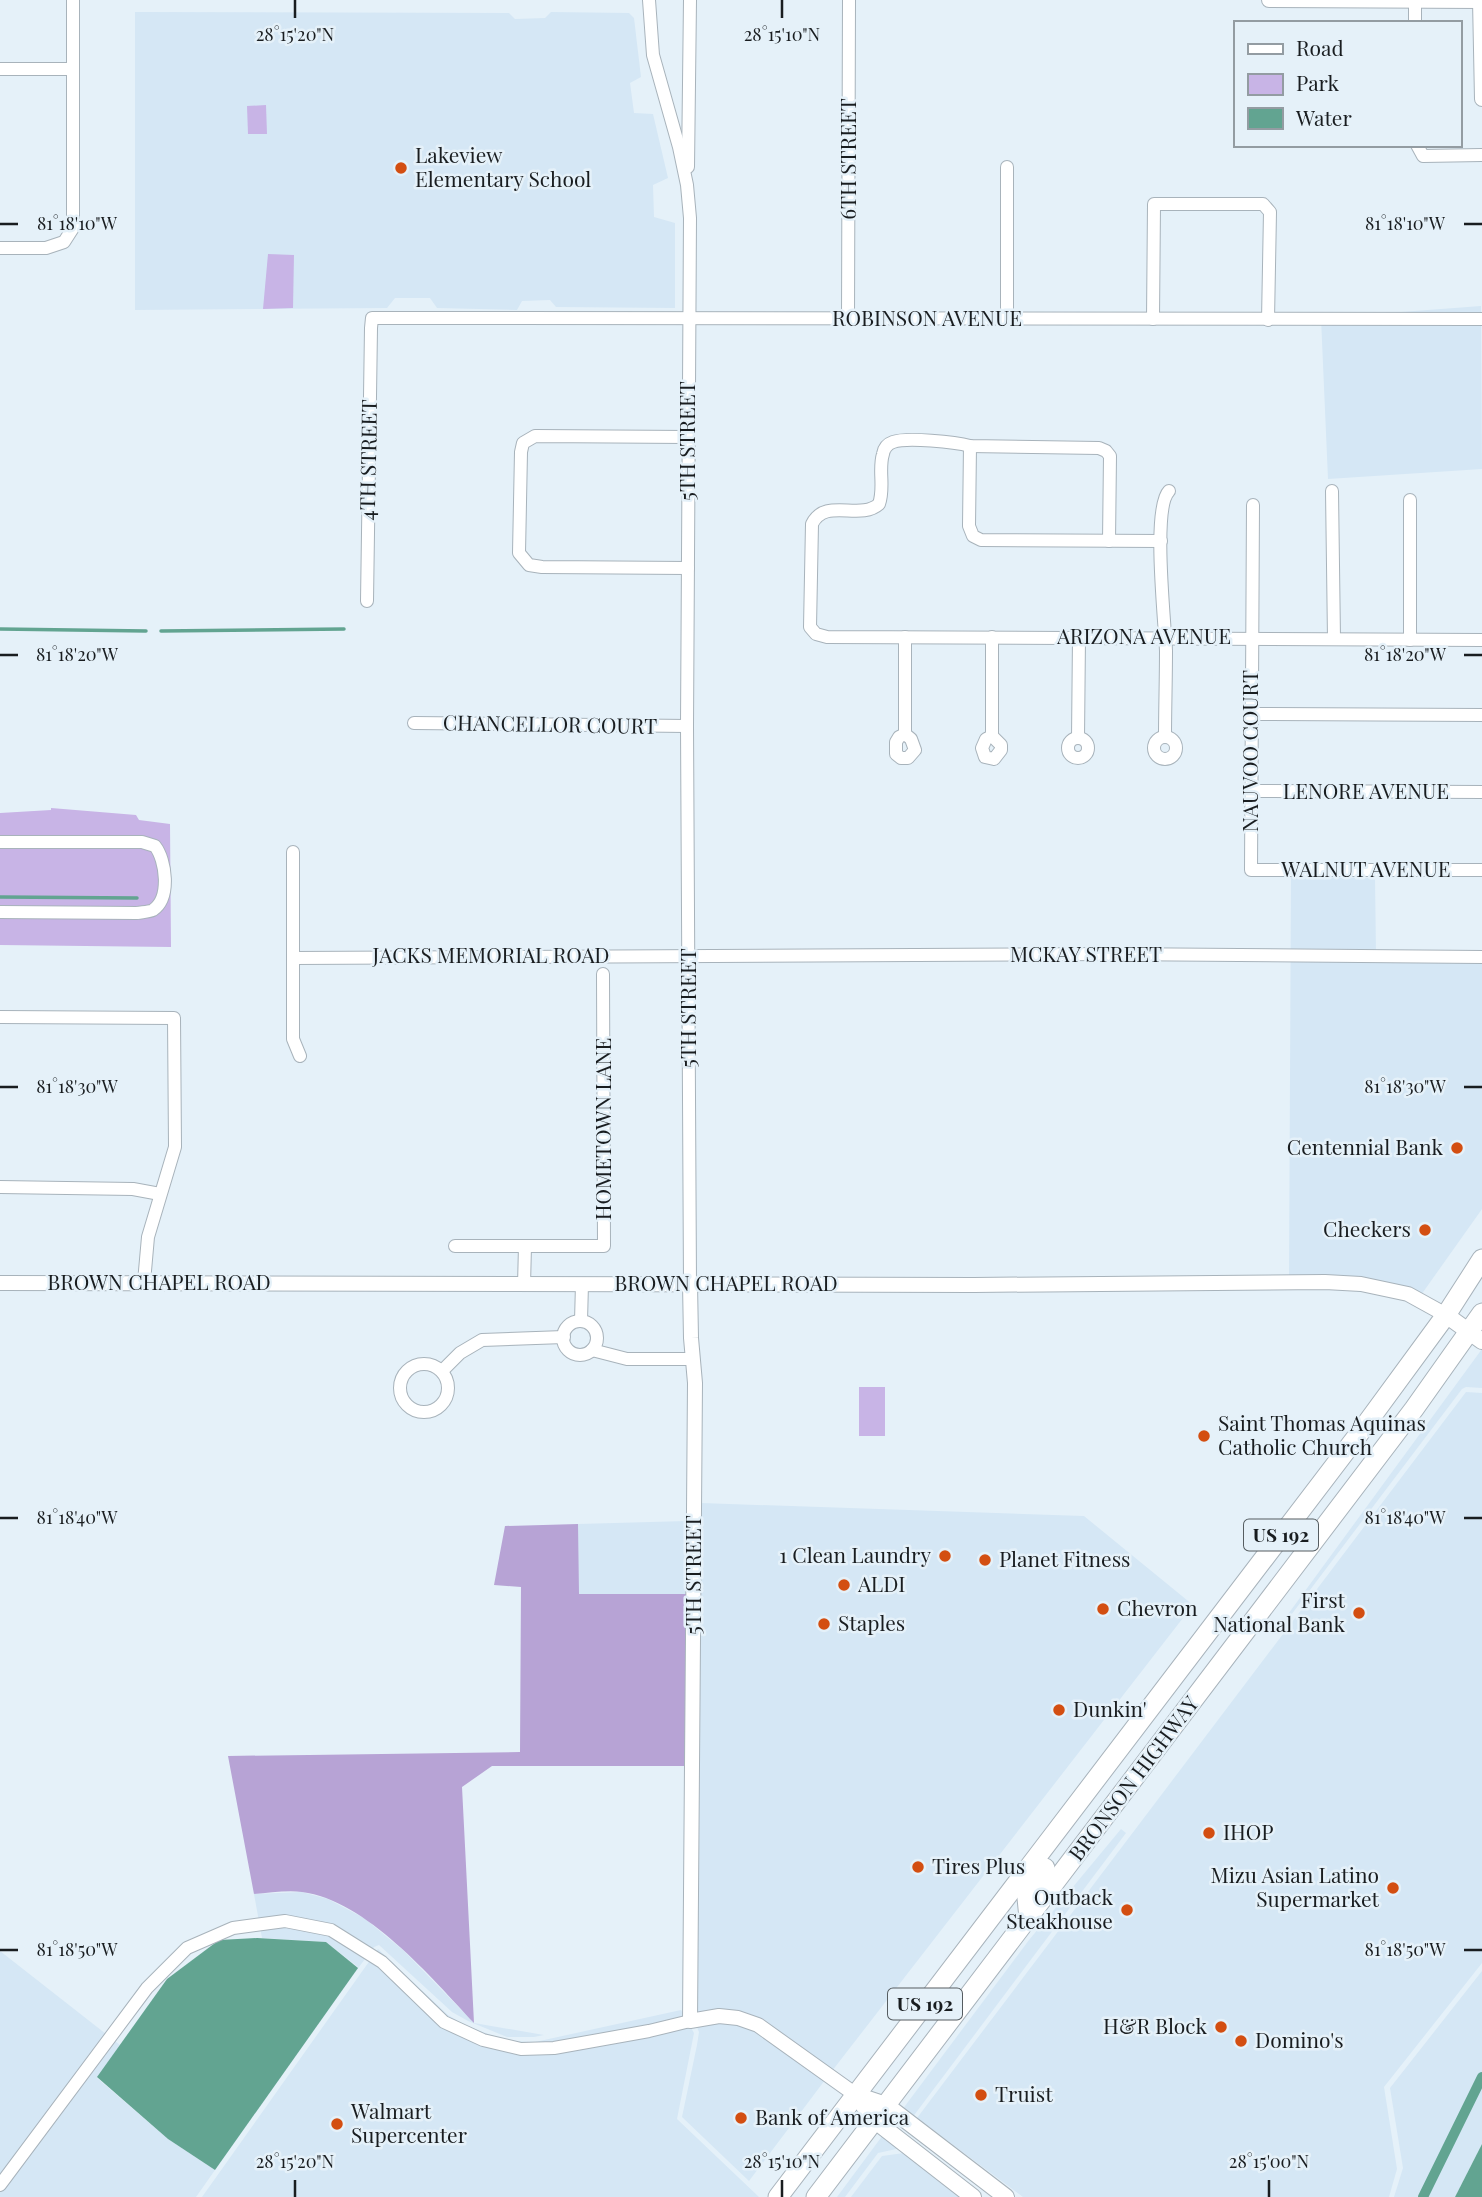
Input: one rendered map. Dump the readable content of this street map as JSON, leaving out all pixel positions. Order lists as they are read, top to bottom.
{
  "streets": {
    "highway": ["US 192", "BRONSON HIGHWAY"],
    "street": [
      "6TH STREET",
      "ROBINSON AVENUE",
      "5TH STREET",
      "4TH STREET",
      "ARIZONA AVENUE",
      "CHANCELLOR COURT",
      "NAUVOO COURT",
      "LENORE AVENUE",
      "WALNUT AVENUE",
      "MCKAY STREET",
      "JACKS MEMORIAL ROAD",
      "HOMETOWN LANE",
      "BROWN CHAPEL ROAD"
    ]
  },
  "crossings": [
    ["6TH STREET", "ROBINSON AVENUE"],
    ["ROBINSON AVENUE", "5TH STREET"],
    ["ROBINSON AVENUE", "4TH STREET"],
    ["5TH STREET", "CHANCELLOR COURT"],
    ["5TH STREET", "MCKAY STREET"],
    ["5TH STREET", "JACKS MEMORIAL ROAD"],
    ["5TH STREET", "BROWN CHAPEL ROAD"],
    ["ARIZONA AVENUE", "NAUVOO COURT"],
    ["NAUVOO COURT", "LENORE AVENUE"],
    ["NAUVOO COURT", "WALNUT AVENUE"],
    ["MCKAY STREET", "JACKS MEMORIAL ROAD"],
    ["BROWN CHAPEL ROAD", "US 192"],
    ["US 192", "BRONSON HIGHWAY"]
  ],
  "places": [
    "Lakeview Elementary School",
    "Centennial Bank",
    "Checkers",
    "Saint Thomas Aquinas Catholic Church",
    "1 Clean Laundry",
    "Planet Fitness",
    "ALDI",
    "Chevron",
    "First National Bank",
    "Staples",
    "Dunkin'",
    "IHOP",
    "Tires Plus",
    "Mizu Asian Latino Supermarket",
    "Outback Steakhouse",
    "H&R Block",
    "Domino's",
    "Truist",
    "Bank of America",
    "Walmart Supercenter"
  ],
  "legend": ["Road", "Park", "Water"],
  "coordinates": [
    "28°15'20\"N",
    "28°15'10\"N",
    "81°18'10\"W",
    "81°18'20\"W",
    "81°18'30\"W",
    "81°18'40\"W",
    "81°18'50\"W",
    "28°15'00\"N"
  ]
}
